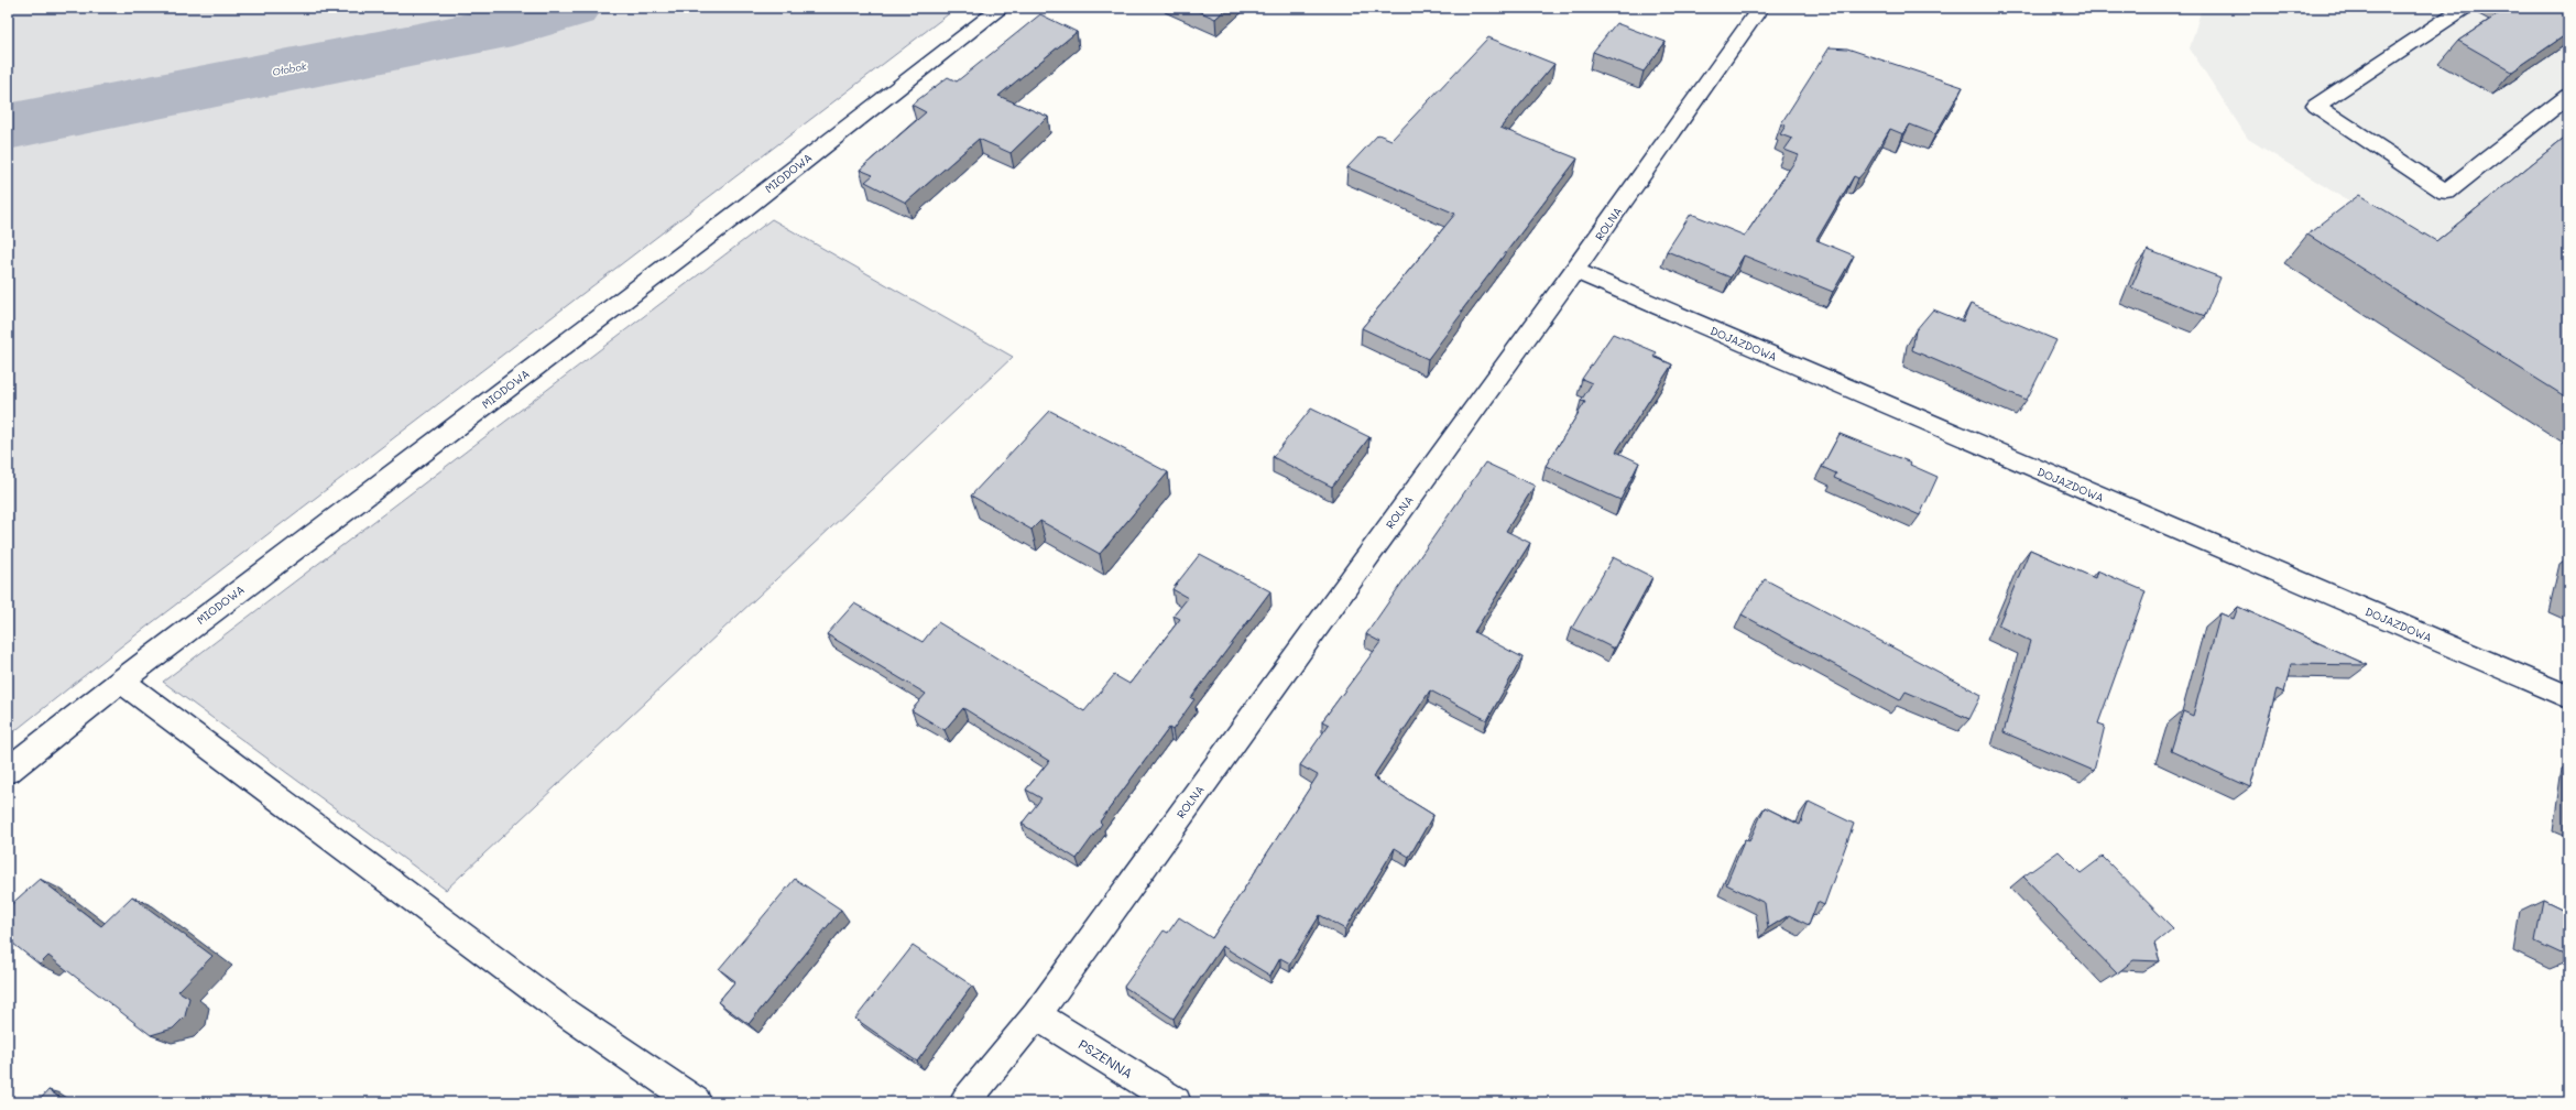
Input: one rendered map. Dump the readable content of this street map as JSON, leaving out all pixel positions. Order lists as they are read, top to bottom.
{
  "streets": {
    "street": [
      "MIODOWA",
      "ROLNA",
      "DOJAZDOWA",
      "PSZENNA"
    ]
  },
  "crossings": [
    ["ROLNA", "DOJAZDOWA"],
    ["ROLNA", "PSZENNA"]
  ],
  "water": ["Ołobok"]
}
